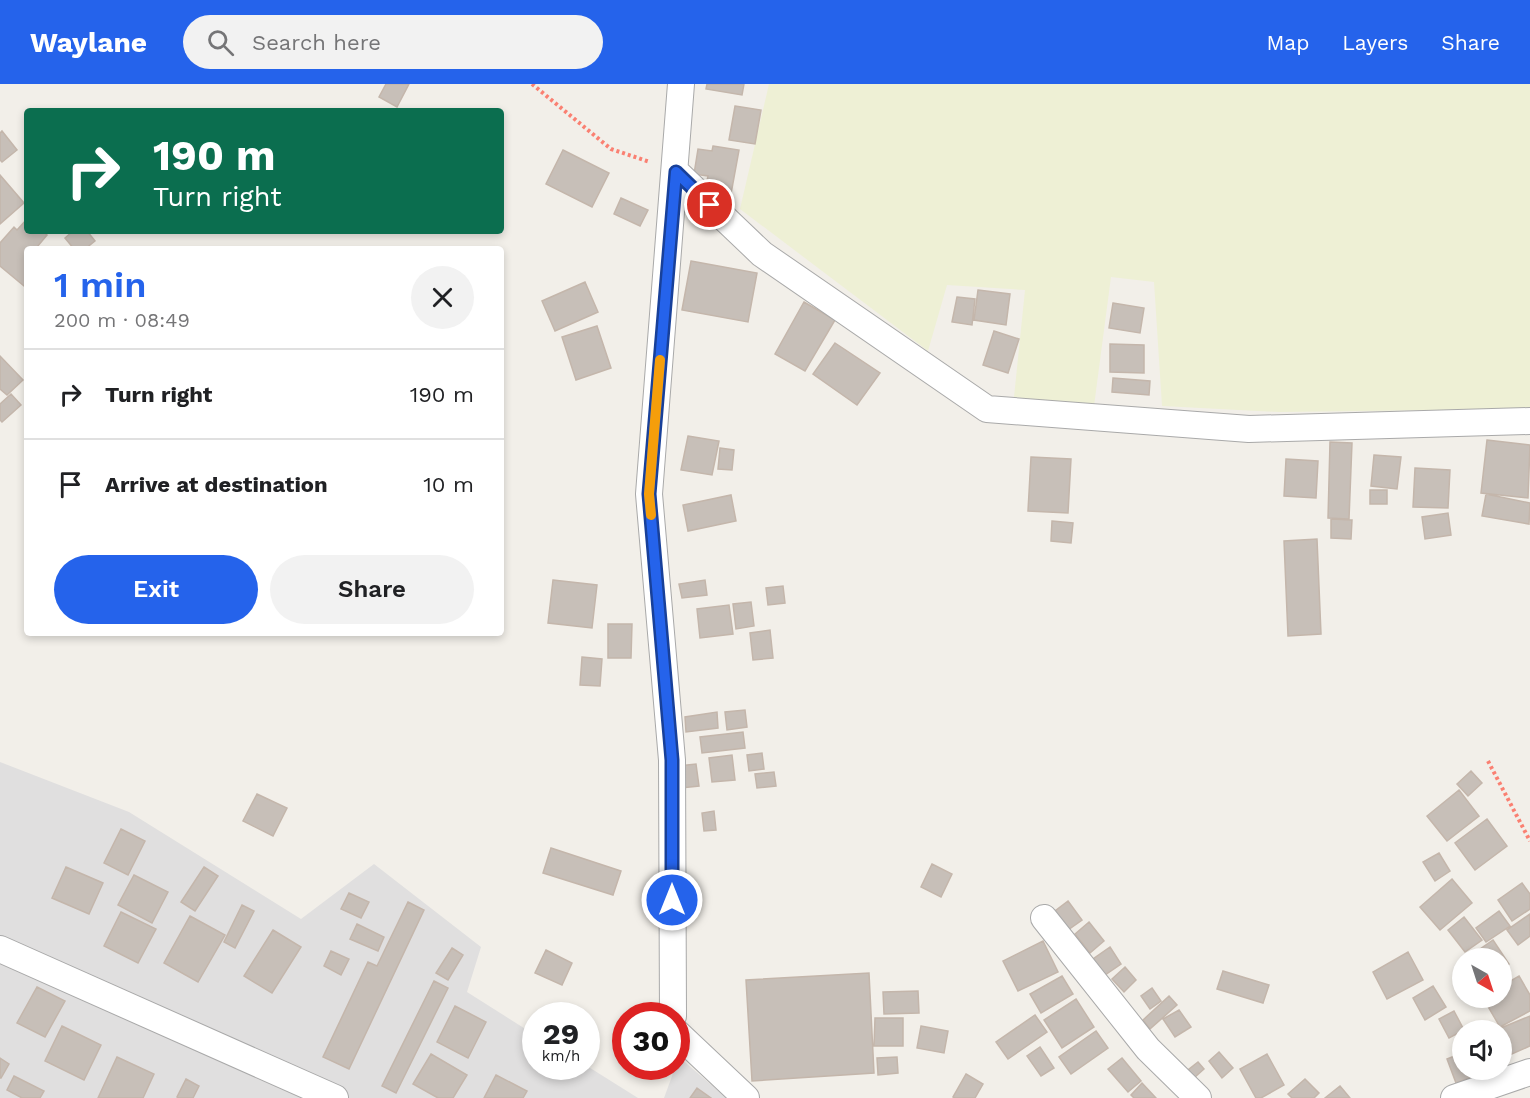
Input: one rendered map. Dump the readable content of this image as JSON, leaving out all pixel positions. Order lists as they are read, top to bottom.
{
  "north": "bottom right",
  "page": {
    "header": "Waylane",
    "search": "Search here",
    "nav": ["Map", "Layers", "Share"],
    "turn": ["190 m", "Turn right"],
    "heading": ["1 min", "200 m · 08:49"],
    "list": [
      {
        "name": "Turn right",
        "value": "190 m"
      },
      {
        "name": "Arrive at destination",
        "value": "10 m"
      }
    ],
    "buttons": ["Exit", "Share"],
    "speed": "29 km/h",
    "limit": "30"
  }
}
